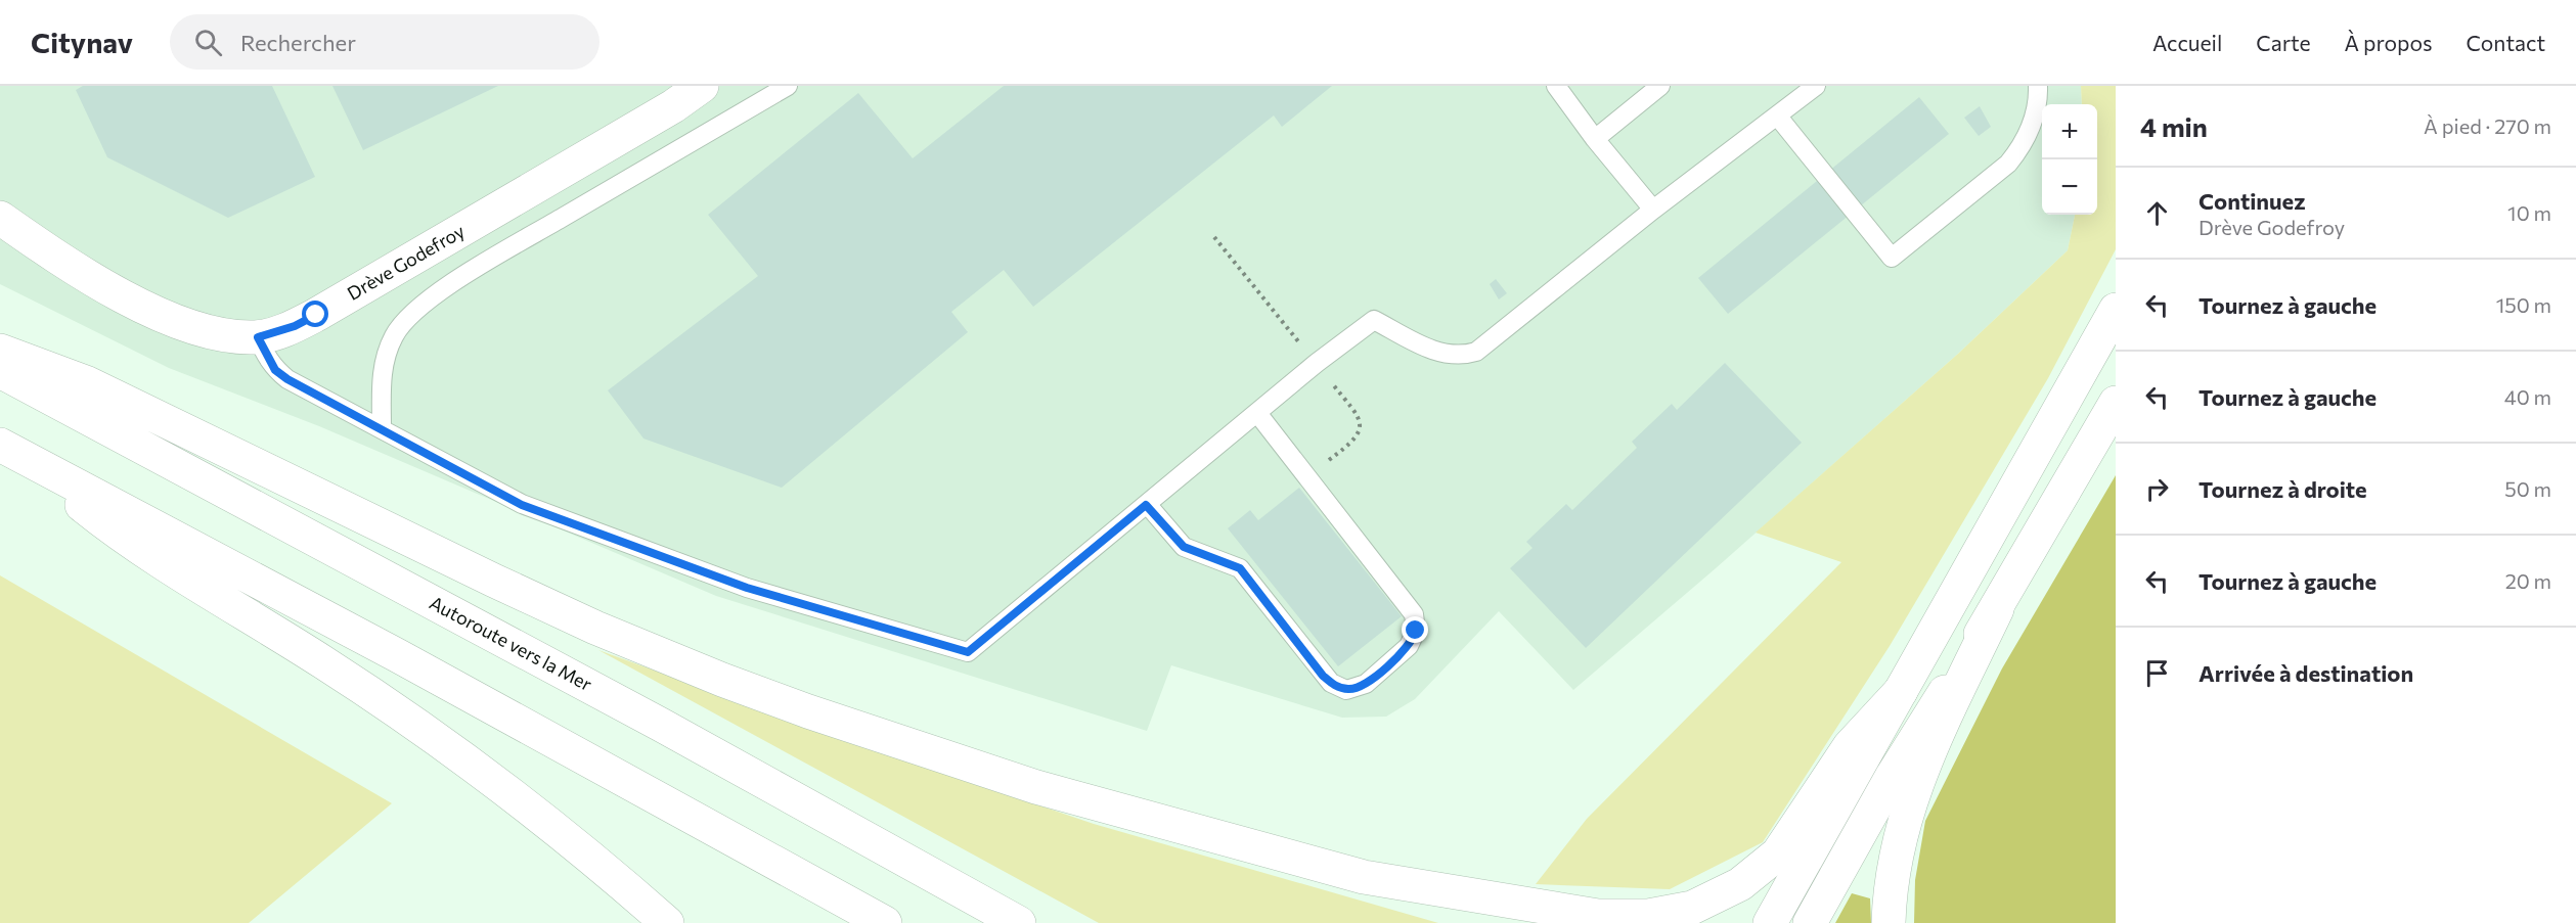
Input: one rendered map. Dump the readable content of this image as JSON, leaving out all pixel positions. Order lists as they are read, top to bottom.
{
  "streets": {
    "main road": ["Drève Godefroy", "Autoroute vers la Mer"]
  },
  "page": {
    "header": "Citynav",
    "search": "Rechercher",
    "nav": [
      "Accueil",
      "Carte",
      "À propos",
      "Contact"
    ],
    "heading": ["4 min", "À pied · 270 m"],
    "map_buttons": ["+", "−"],
    "list": [
      ["Continuez", "Drève Godefroy", "10 m"],
      ["Tournez à gauche", "150 m"],
      ["Tournez à gauche", "40 m"],
      ["Tournez à droite", "50 m"],
      ["Tournez à gauche", "20 m"],
      "Arrivée à destination"
    ]
  }
}
